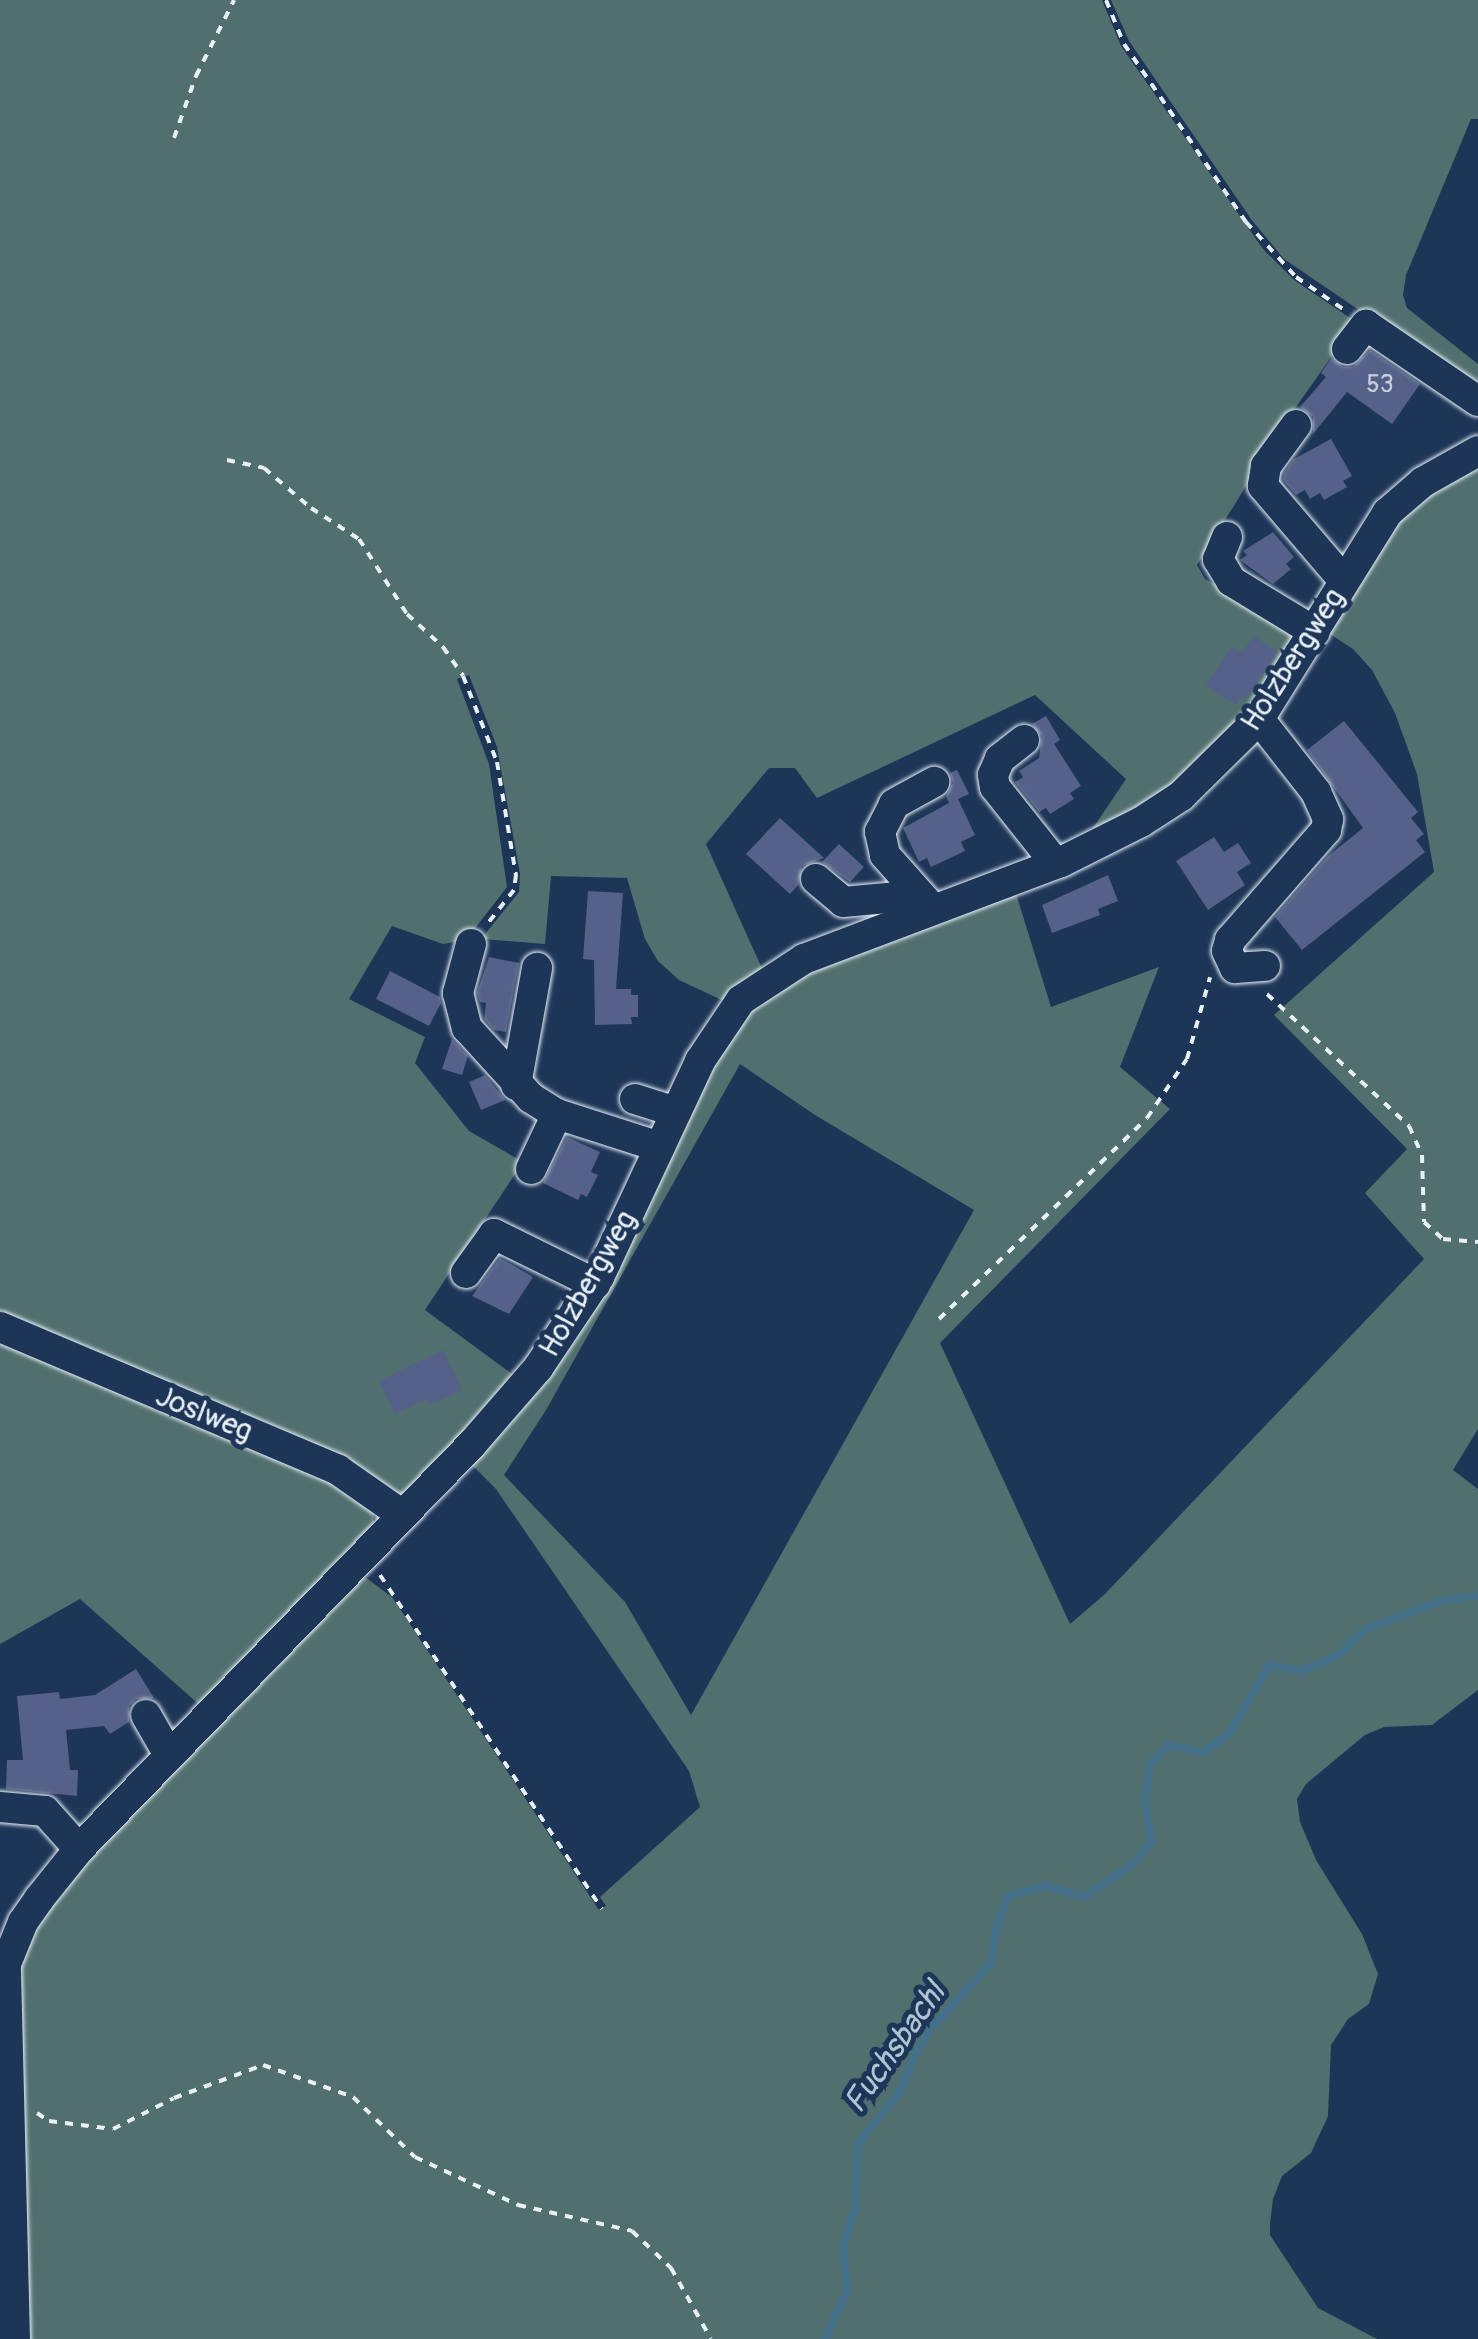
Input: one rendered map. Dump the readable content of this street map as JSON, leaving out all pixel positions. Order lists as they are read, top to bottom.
{
  "streets": {
    "street": ["Holzbergweg", "Joslweg"]
  },
  "crossings": [
    ["Holzbergweg", "Joslweg"]
  ],
  "water": ["Fuchsbachl"],
  "house_numbers": ["53"]
}
